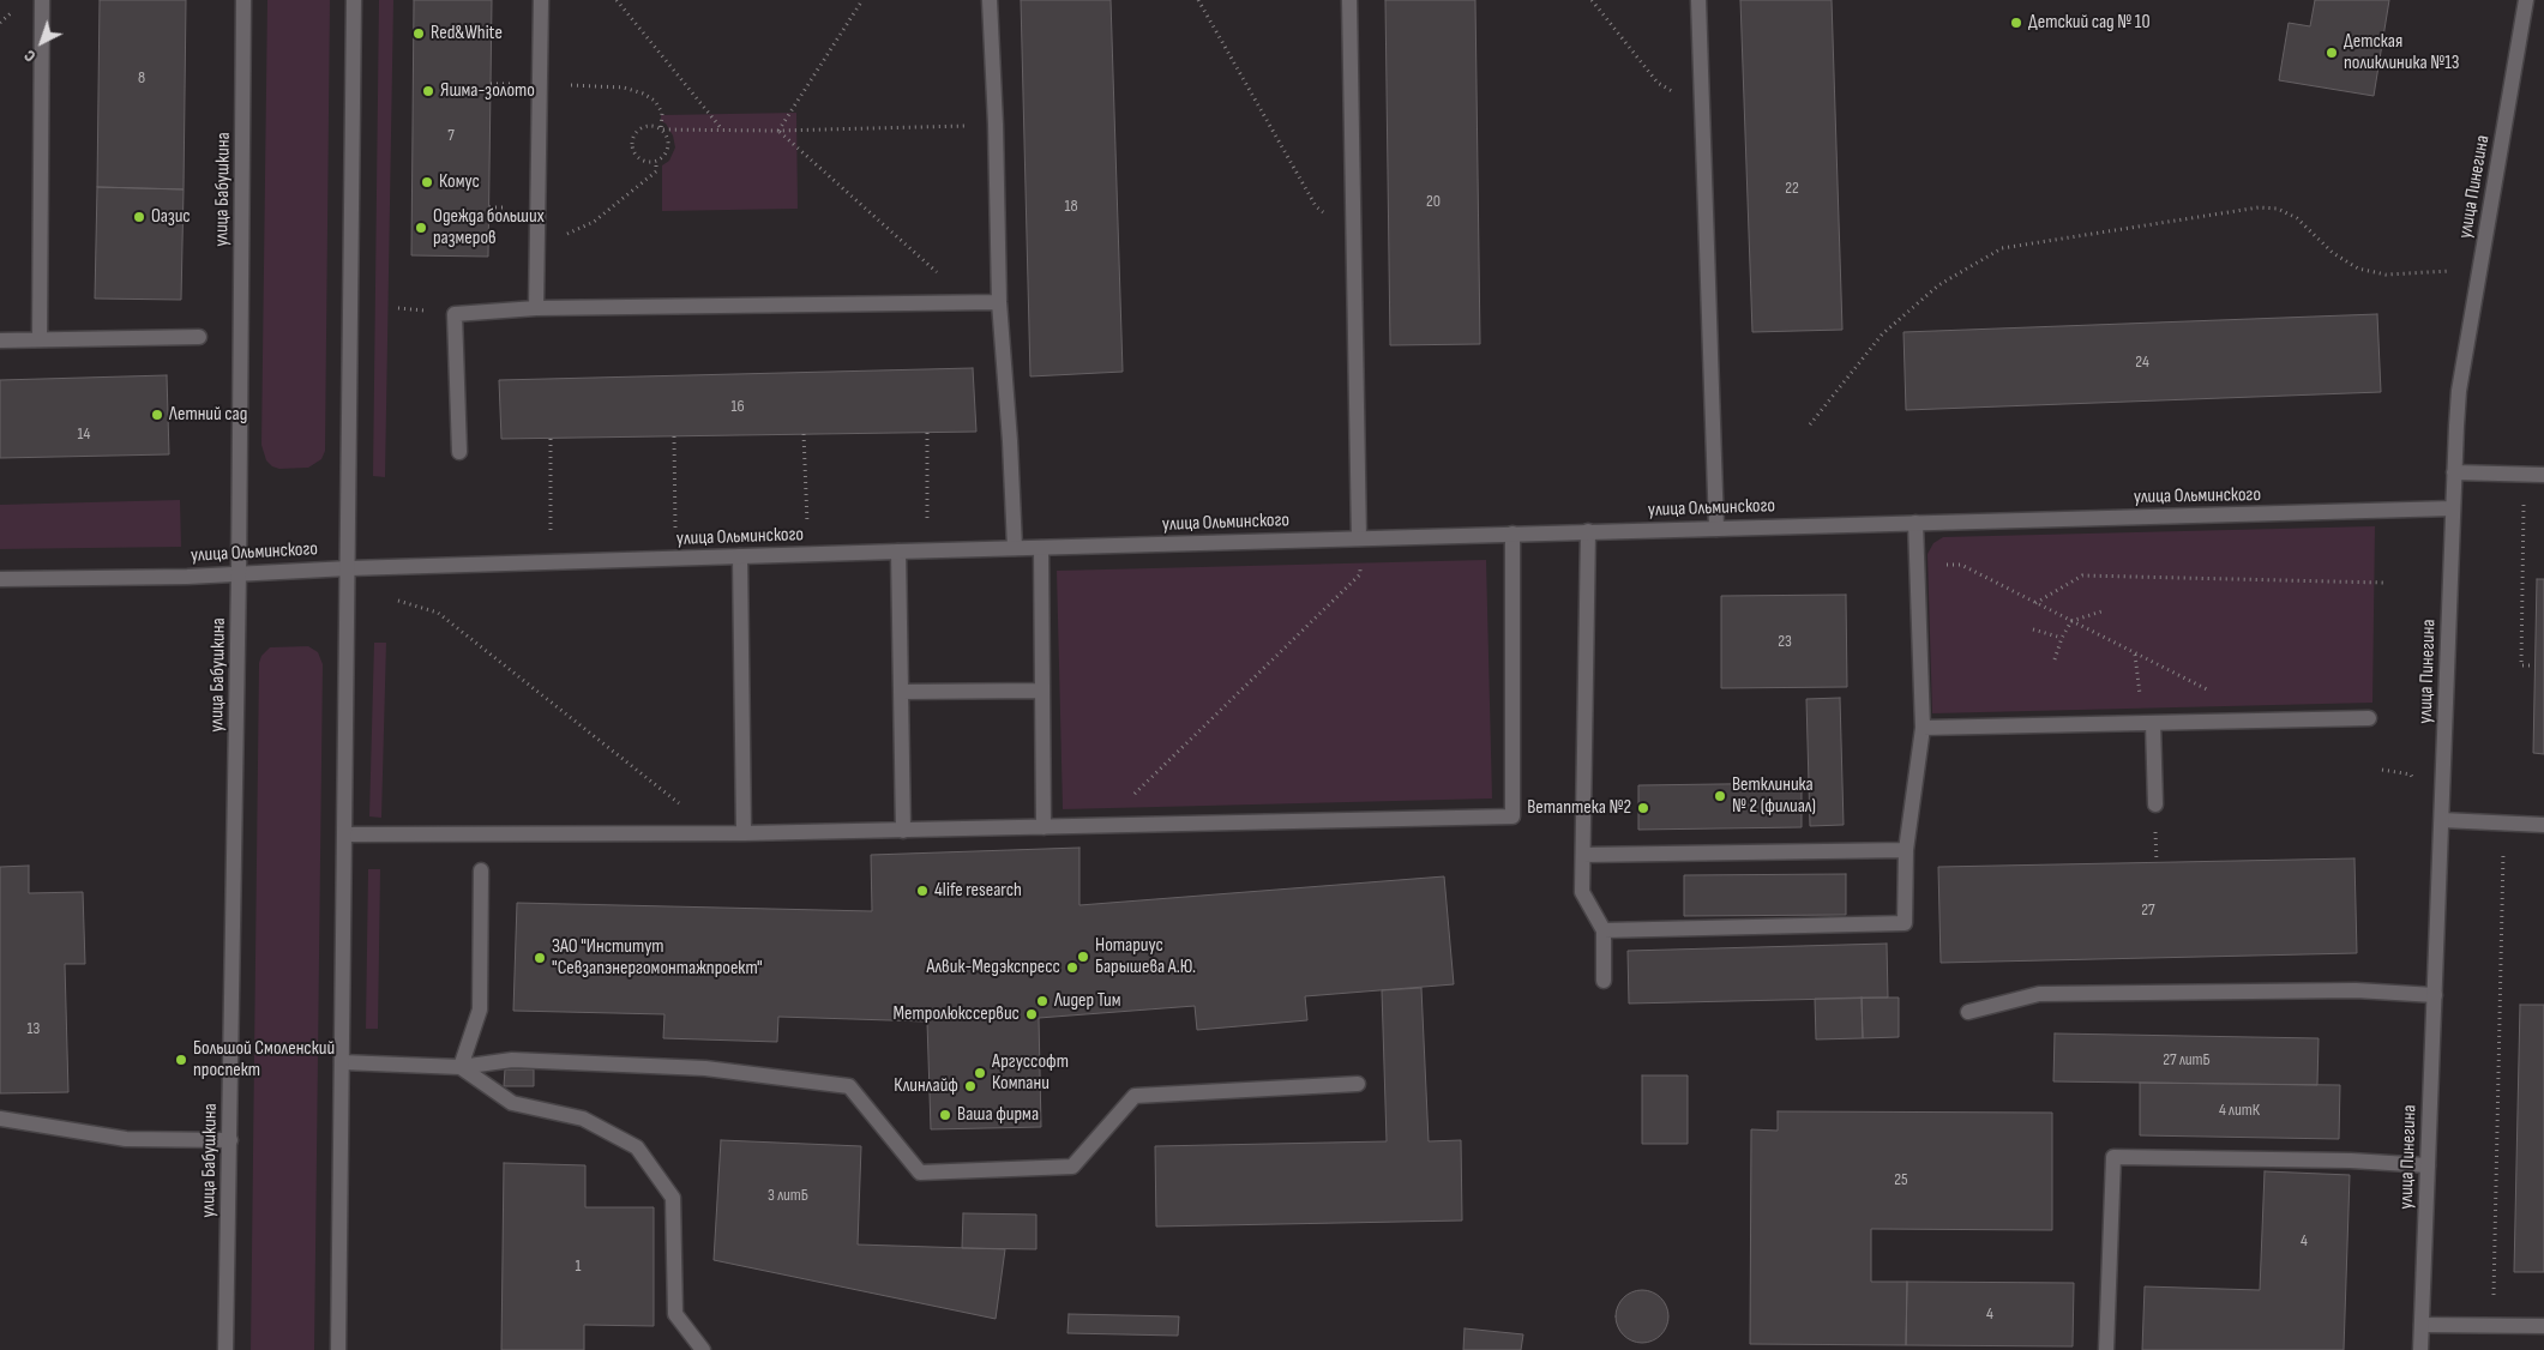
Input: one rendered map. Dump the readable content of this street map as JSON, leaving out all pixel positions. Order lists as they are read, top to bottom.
{
  "streets": {
    "street": ["улица Пинегина", "улица Бабушкина", "улица Ольминского"]
  },
  "crossings": [
    ["улица Пинегина", "улица Ольминского"],
    ["улица Бабушкина", "улица Ольминского"]
  ],
  "places": [
    "Детский сад № 10",
    "Red&White",
    "Детская поликлиника №13",
    "Яшма-золото",
    "Комус",
    "Оазис",
    "Одежда больших размеров",
    "Летний сад",
    "Ветклиника № 2 (филиал)",
    "Ветаптека №2",
    "4life research",
    "Нотариус Барышева А.Ю.",
    "ЗАО \"Институт \"Севзапэнергомонтажпроект\"",
    "Алвик-Медэкспресс",
    "Лидер Тим",
    "Метролюкссервис",
    "Большой Смоленский проспект",
    "Аргуссофт Компани",
    "Клинлайф",
    "Ваша фирма"
  ],
  "house_numbers": [
    "8",
    "7",
    "22",
    "20",
    "18",
    "24",
    "16",
    "14",
    "23",
    "27",
    "13",
    "27 литБ",
    "4 литК",
    "25",
    "3 литБ",
    "4",
    "1",
    "4"
  ],
  "north": "bottom left"
}
